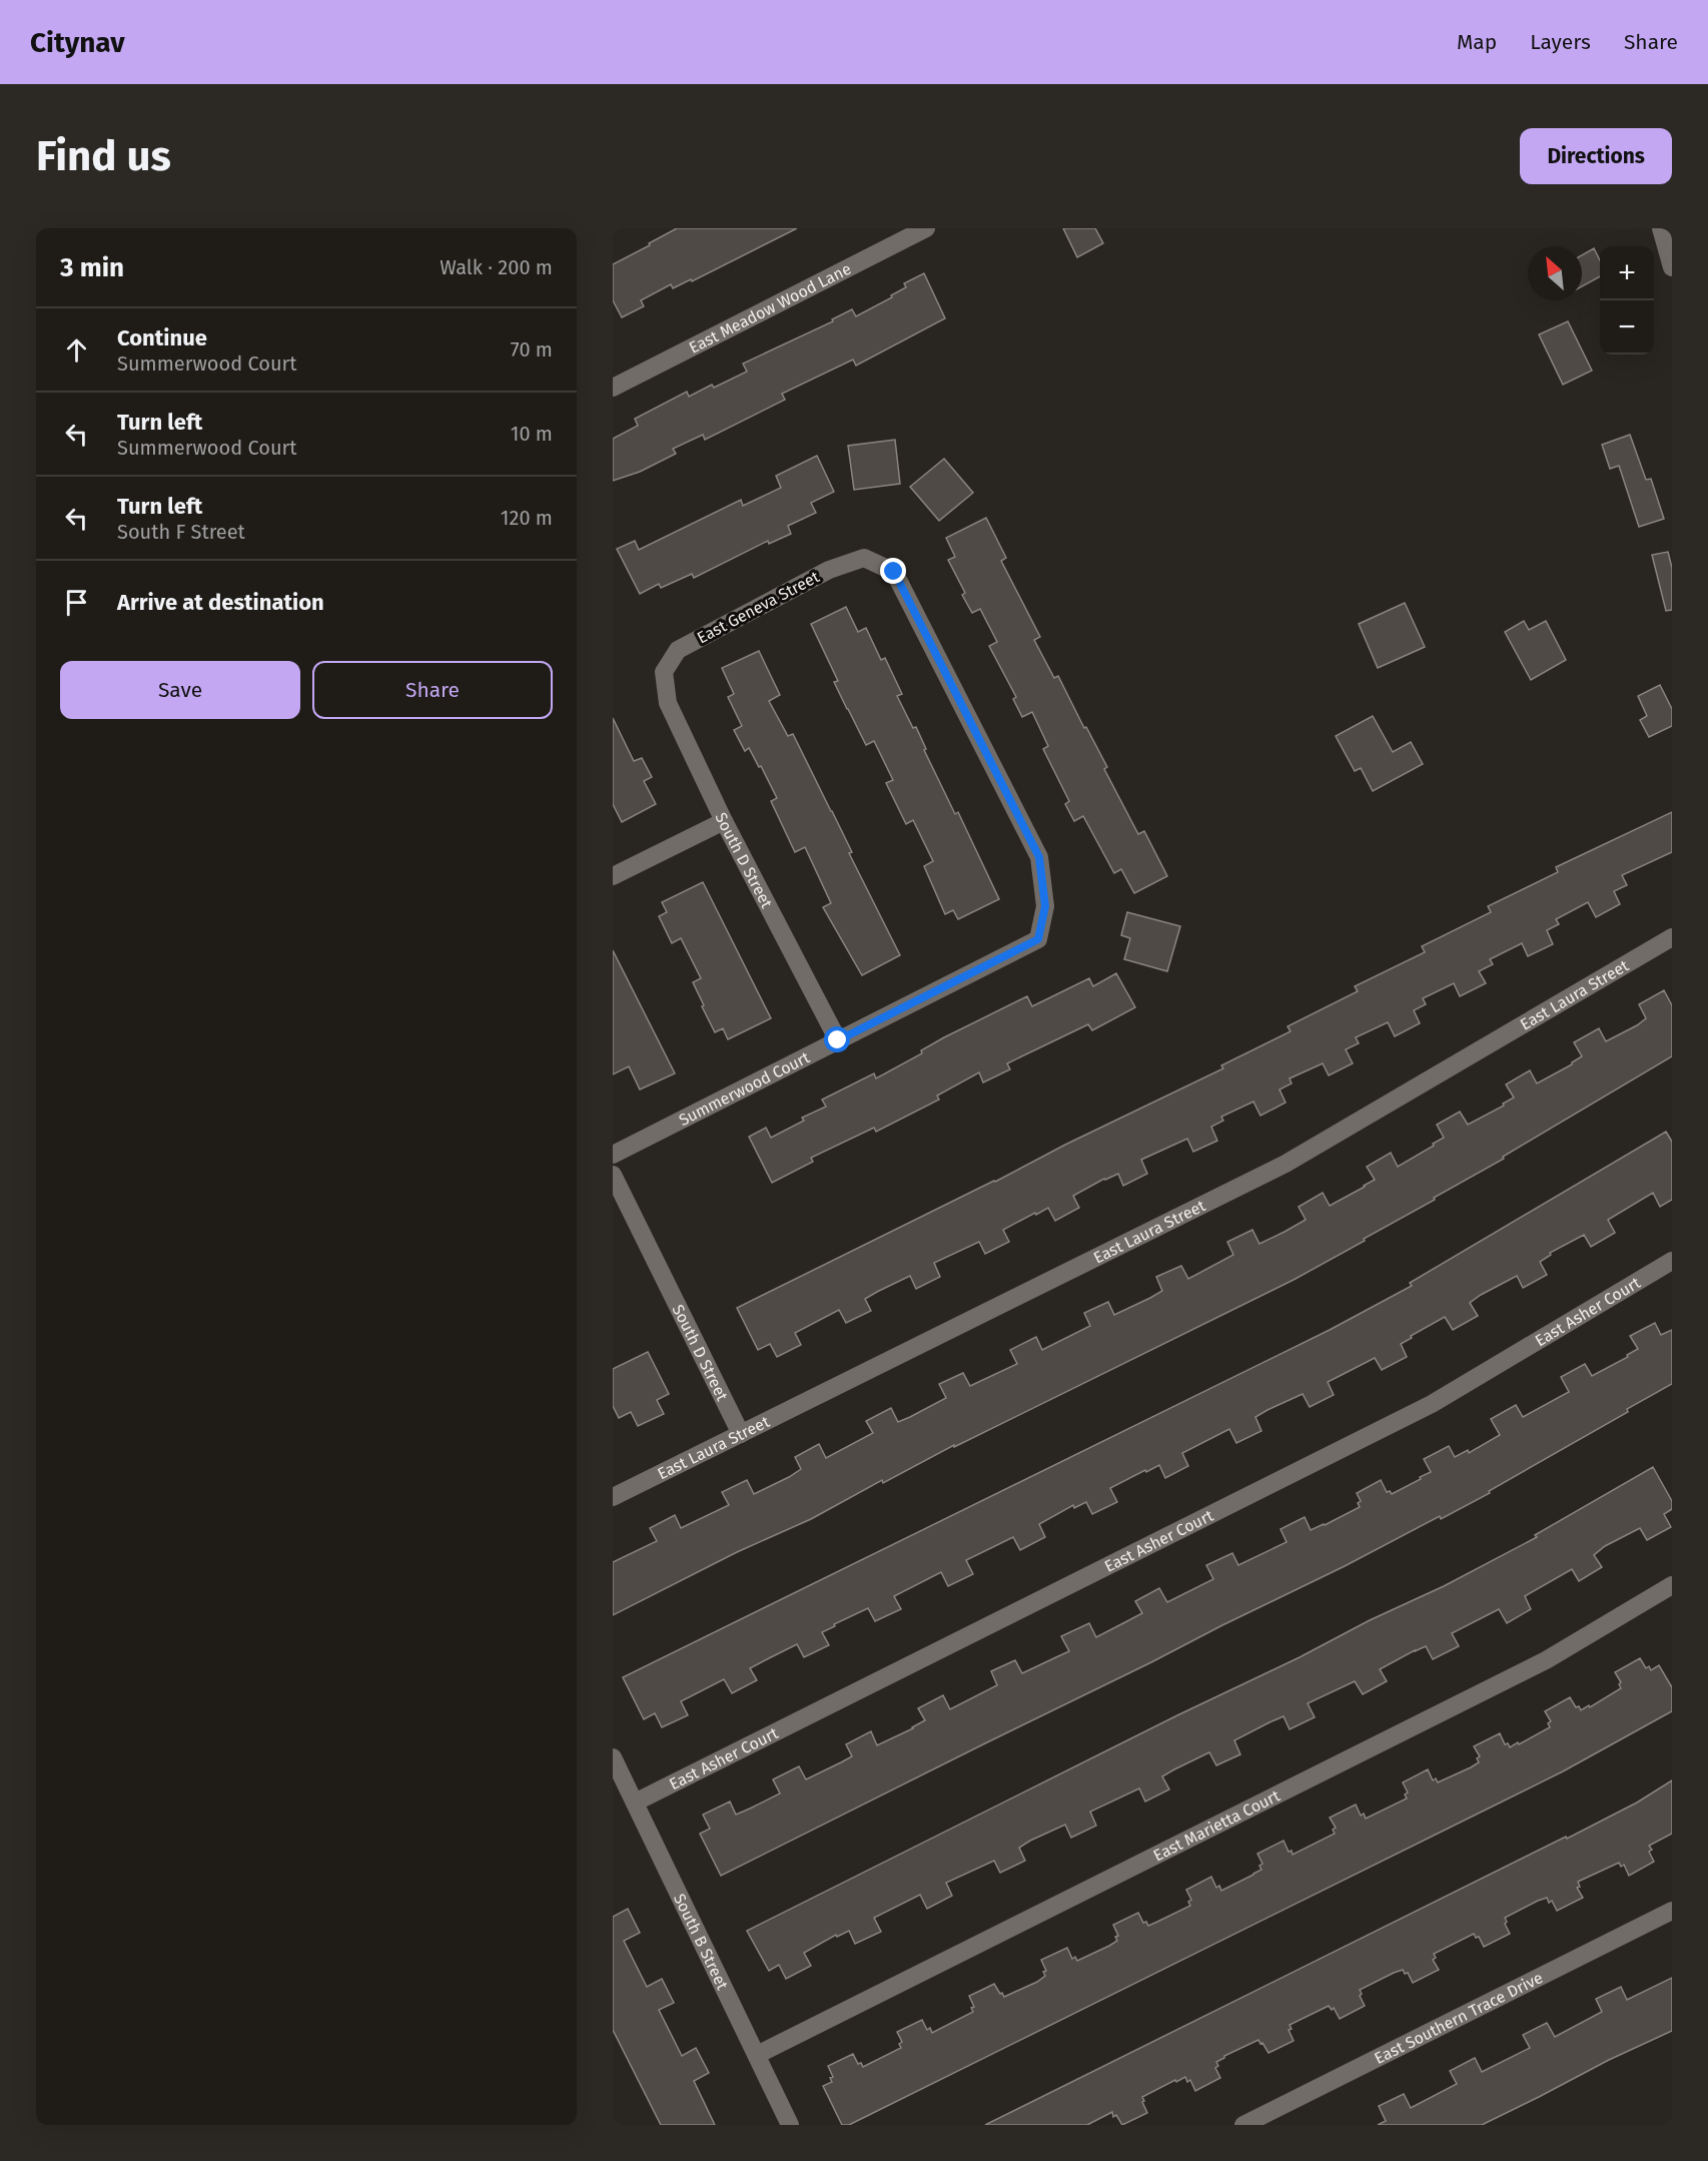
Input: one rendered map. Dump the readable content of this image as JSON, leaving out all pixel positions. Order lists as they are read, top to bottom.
{
  "streets": {
    "street": [
      "East Meadow Wood Lane",
      "East Geneva Street",
      "South D Street",
      "East Laura Street",
      "Summerwood Court",
      "East Asher Court",
      "East Marietta Court",
      "South B Street",
      "East Southern Trace Drive"
    ]
  },
  "crossings": [
    ["East Geneva Street", "South D Street"],
    ["East Geneva Street", "Summerwood Court"],
    ["South D Street", "East Laura Street"],
    ["South D Street", "Summerwood Court"],
    ["East Asher Court", "South B Street"],
    ["East Marietta Court", "South B Street"]
  ],
  "north": "top left",
  "page": {
    "header": "Citynav",
    "nav": ["Map", "Layers", "Share"],
    "buttons": [
      "Directions",
      ["Save", "Share"]
    ],
    "title": "Find us",
    "heading": ["3 min", "Walk · 200 m"],
    "map_buttons": ["+", "−"],
    "list": [
      ["Continue", "Summerwood Court", "70 m"],
      ["Turn left", "Summerwood Court", "10 m"],
      ["Turn left", "South F Street", "120 m"],
      "Arrive at destination"
    ]
  }
}
